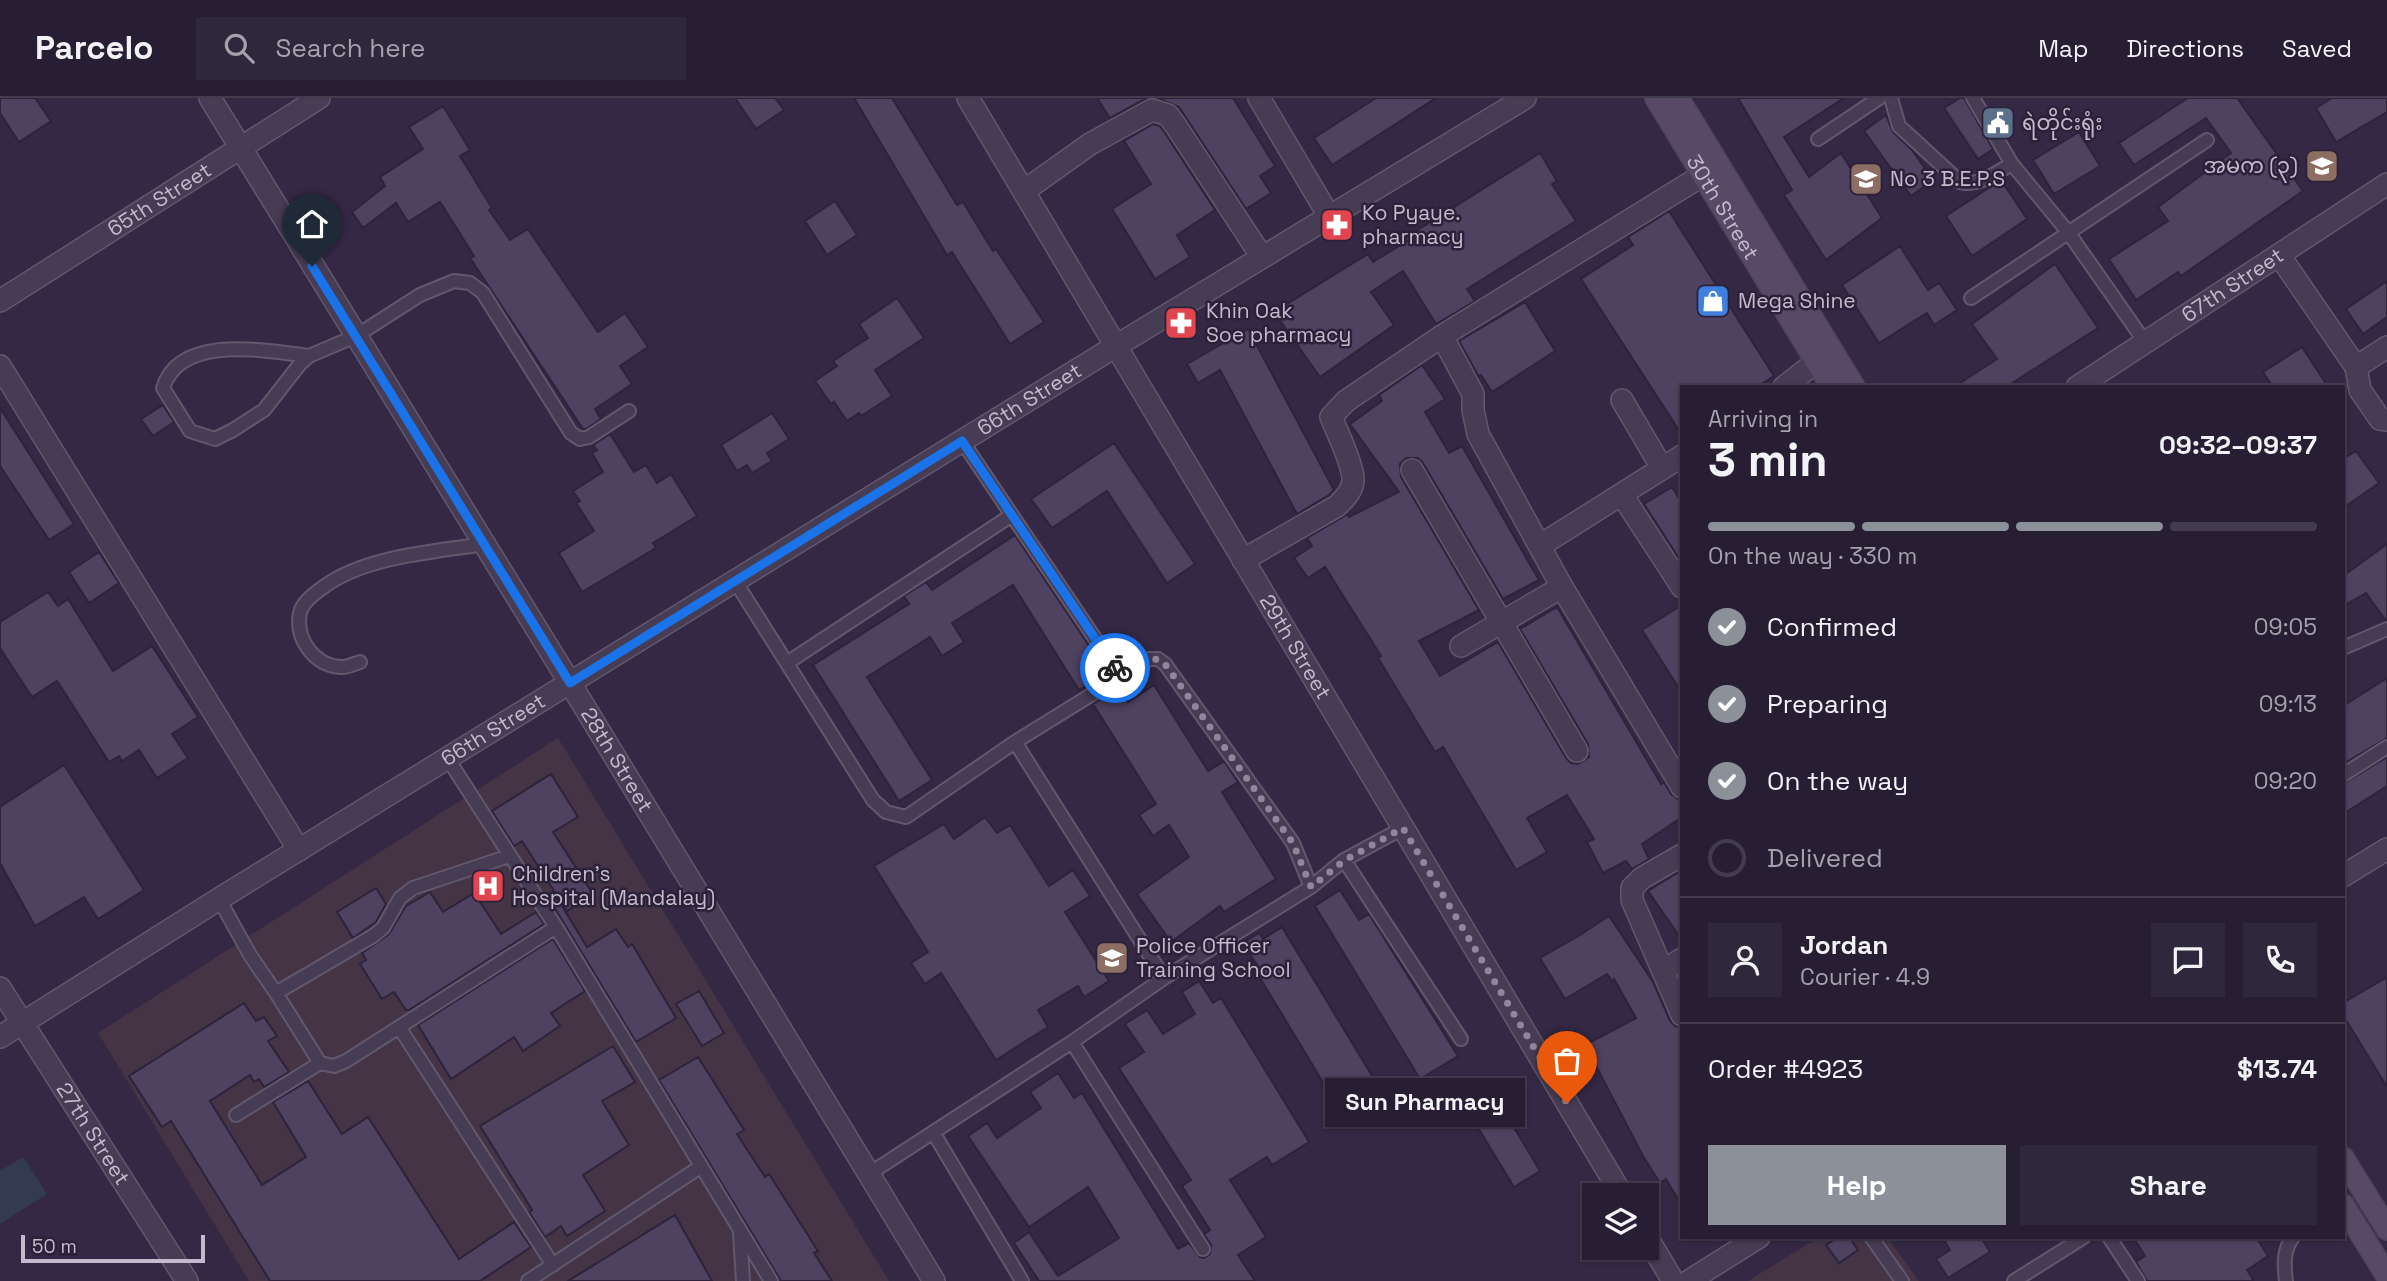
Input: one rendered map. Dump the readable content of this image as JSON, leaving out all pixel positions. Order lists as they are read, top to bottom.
{
  "streets": {
    "main road": ["30th Street"],
    "street": [
      "65th Street",
      "67th Street",
      "66th Street",
      "29th Street",
      "28th Street",
      "27th Street"
    ]
  },
  "crossings": [
    ["65th Street", "28th Street"],
    ["66th Street", "29th Street"],
    ["66th Street", "28th Street"],
    ["66th Street", "27th Street"]
  ],
  "places": {
    "public building": ["ရဲတိုင်းရုံး"],
    "school or university": ["အမက (၃)", "No 3 B.E.P.S", "Police Officer Training School"],
    "pharmacy": ["Ko Pyaye. pharmacy", "Khin Oak Soe pharmacy"],
    "shop": ["Mega Shine"],
    "hospital": ["Children's Hospital (Mandalay)"],
    "other": ["Sun Pharmacy"]
  },
  "scale_bar": "50 m",
  "page": {
    "header": "Parcelo",
    "search": "Search here",
    "nav": ["Map", "Directions", "Saved"],
    "heading": ["3 min", "Arriving in", "09:32–09:37"],
    "panel": [
      "Jordan",
      "Courier · 4.9",
      "Order #4923",
      "$13.74"
    ],
    "bar": "On the way · 330 m",
    "list": [
      ["Confirmed", "09:05"],
      ["Preparing", "09:13"],
      ["On the way", "09:20"],
      "Delivered"
    ],
    "bubble": "Sun Pharmacy",
    "buttons": ["Help", "Share"],
    "scale": "50 m"
  }
}
